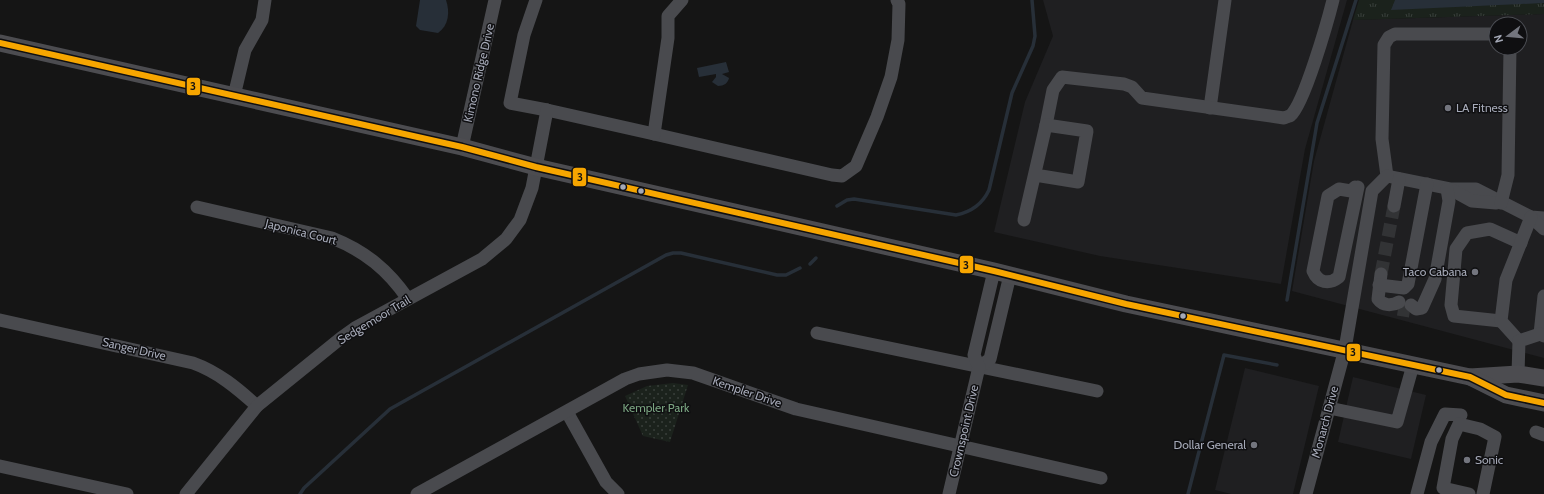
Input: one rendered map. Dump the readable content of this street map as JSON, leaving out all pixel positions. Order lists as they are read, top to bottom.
{
  "streets": {
    "street": [
      "Kimono Ridge Drive",
      "Japonica Court",
      "Sedgemoor Trail",
      "Sanger Drive",
      "Kempler Drive",
      "Monarch Drive",
      "Crownspoint Drive"
    ]
  },
  "crossings": [
    ["Japonica Court", "Sedgemoor Trail"],
    ["Sedgemoor Trail", "Sanger Drive"],
    ["Kempler Drive", "Crownspoint Drive"]
  ],
  "parks": ["Kempler Park"],
  "places": [
    "LA Fitness",
    "Taco Cabana",
    "Dollar General",
    "Sonic"
  ],
  "lines": ["transit line 3"],
  "north": "left"
}
